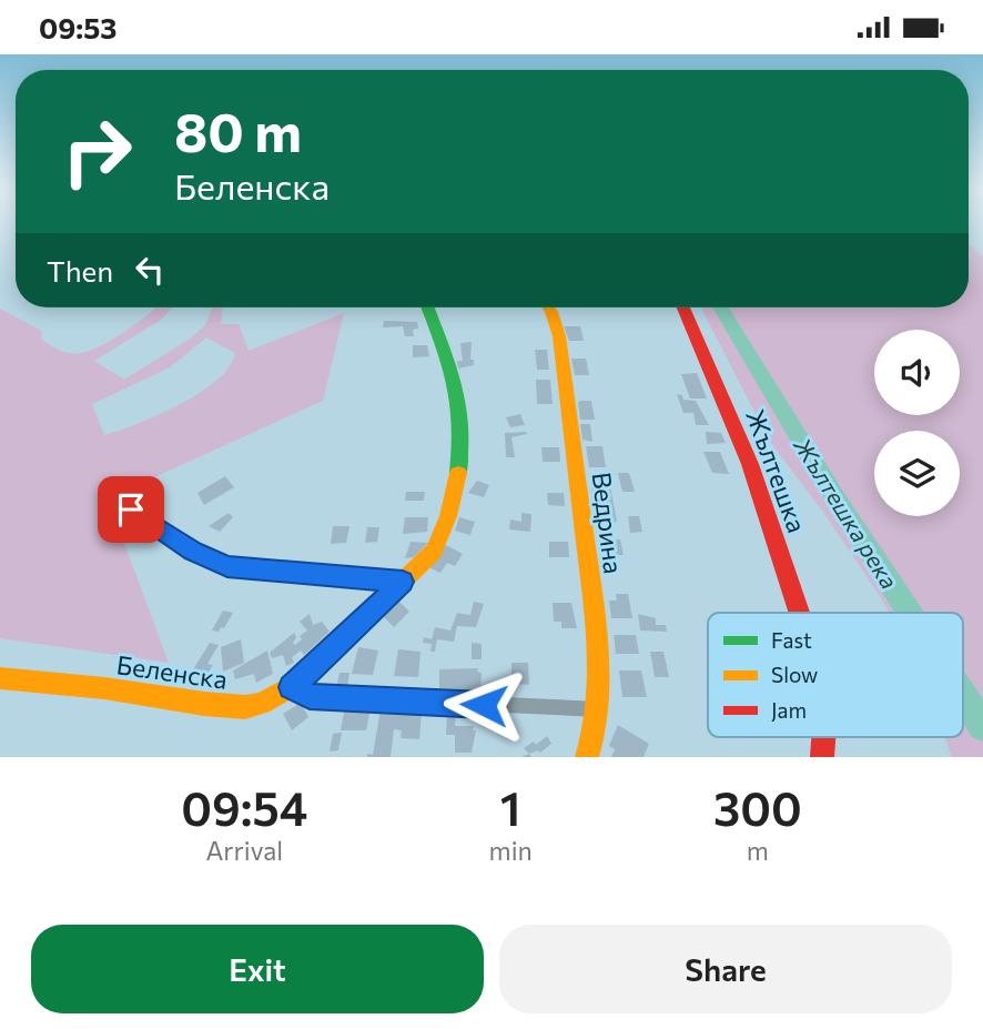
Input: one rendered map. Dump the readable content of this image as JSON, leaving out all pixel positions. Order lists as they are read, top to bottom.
{
  "streets": {
    "street": ["Жълтешка", "Ведрина", "Беленска"]
  },
  "water": ["Жълтешка река"],
  "legend": ["Fast", "Slow", "Jam"],
  "page": {
    "status": "09:53",
    "turn": ["80 m", "Беленска"],
    "then": "Then",
    "eta": [
      "09:54",
      "Arrival",
      "1",
      "min",
      "300",
      "m"
    ],
    "buttons": ["Exit", "Share"]
  }
}
